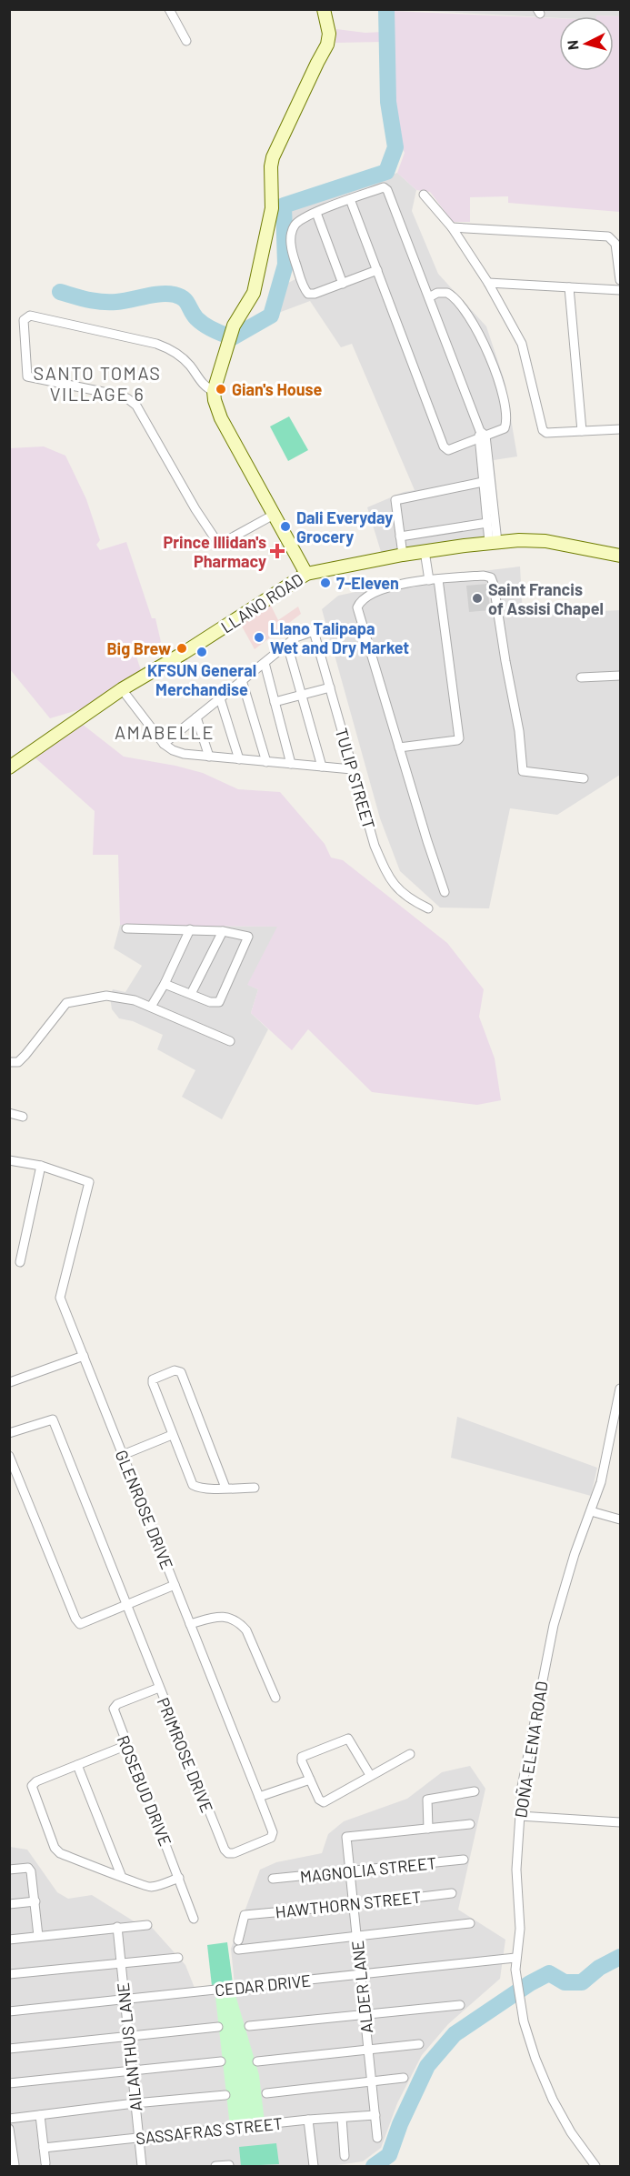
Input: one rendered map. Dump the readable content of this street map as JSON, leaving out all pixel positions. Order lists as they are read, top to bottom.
{
  "streets": {
    "main road": ["LLANO ROAD"],
    "street": [
      "TULIP STREET",
      "GLENROSE DRIVE",
      "DOÑA ELENA ROAD",
      "PRIMROSE DRIVE",
      "ROSEBUD DRIVE",
      "MAGNOLIA STREET",
      "HAWTHORN STREET",
      "CEDAR DRIVE",
      "ALDER LANE",
      "AILANTHUS LANE",
      "SASSAFRAS STREET"
    ]
  },
  "crossings": [
    ["GLENROSE DRIVE", "PRIMROSE DRIVE"],
    ["DOÑA ELENA ROAD", "CEDAR DRIVE"],
    ["PRIMROSE DRIVE", "ROSEBUD DRIVE"],
    ["MAGNOLIA STREET", "ALDER LANE"],
    ["HAWTHORN STREET", "ALDER LANE"],
    ["CEDAR DRIVE", "ALDER LANE"],
    ["CEDAR DRIVE", "AILANTHUS LANE"],
    ["ALDER LANE", "SASSAFRAS STREET"],
    ["AILANTHUS LANE", "SASSAFRAS STREET"]
  ],
  "districts": ["SANTO TOMAS VILLAGE 6", "AMABELLE"],
  "places": {
    "other": [
      "Gian's House",
      "Dali Everyday Grocery",
      "7-Eleven",
      "Saint Francis of Assisi Chapel",
      "Llano Talipapa Wet and Dry Market",
      "Big Brew",
      "KFSUN General Merchandise"
    ],
    "health": ["Prince Illidan's Pharmacy"]
  },
  "north": "left"
}
